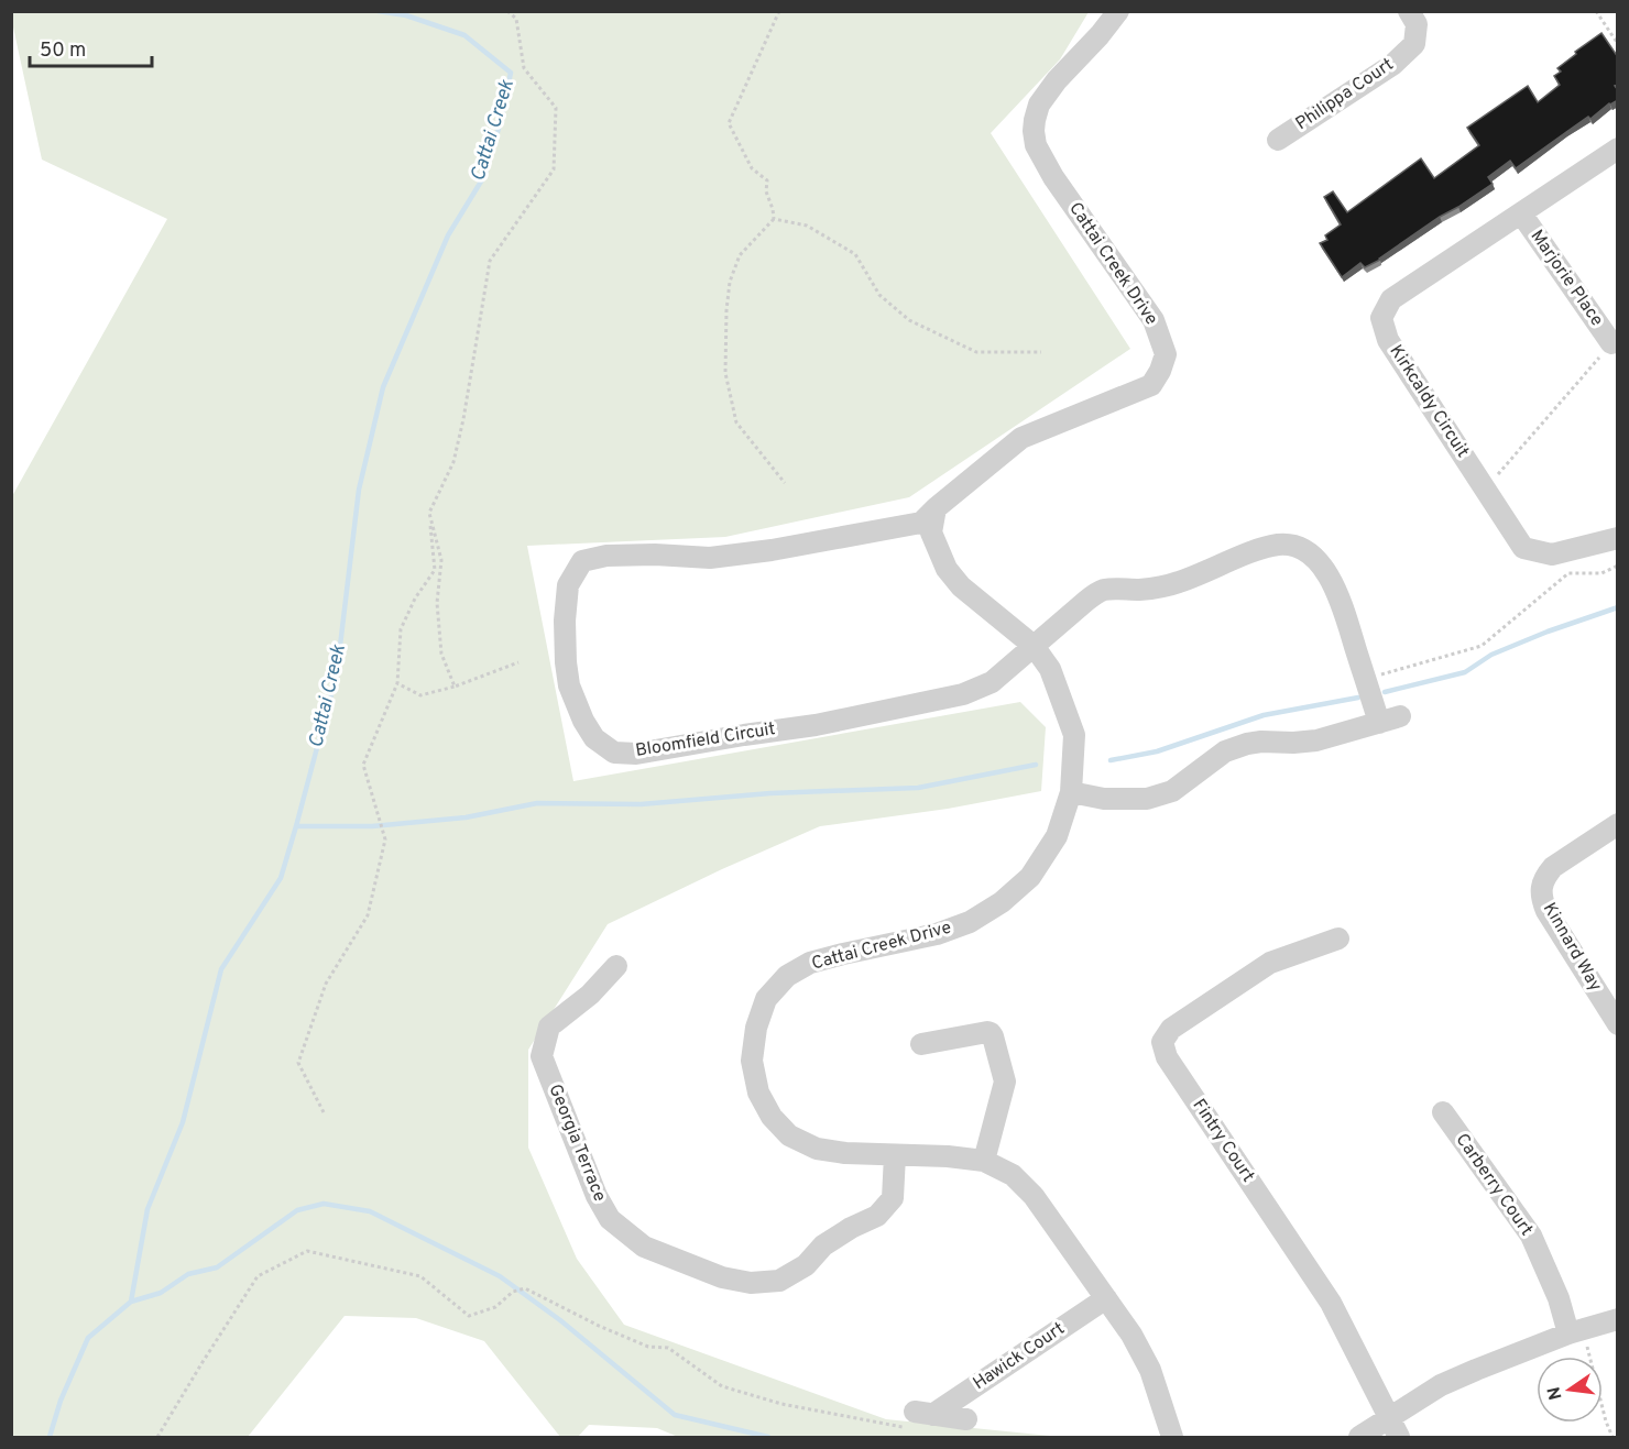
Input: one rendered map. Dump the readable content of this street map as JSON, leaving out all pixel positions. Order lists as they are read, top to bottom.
{
  "streets": {
    "street": [
      "Philippa Court",
      "Cattai Creek Drive",
      "Marjorie Place",
      "Kirkcaldy Circuit",
      "Bloomfield Circuit",
      "Kinnard Way",
      "Fintry Court",
      "Georgia Terrace",
      "Carberry Court",
      "Hawick Court"
    ]
  },
  "crossings": [
    ["Cattai Creek Drive", "Bloomfield Circuit"],
    ["Cattai Creek Drive", "Georgia Terrace"],
    ["Cattai Creek Drive", "Hawick Court"],
    ["Marjorie Place", "Kirkcaldy Circuit"]
  ],
  "water": ["Cattai Creek"],
  "scale_bar": "50 m",
  "north": "left"
}
